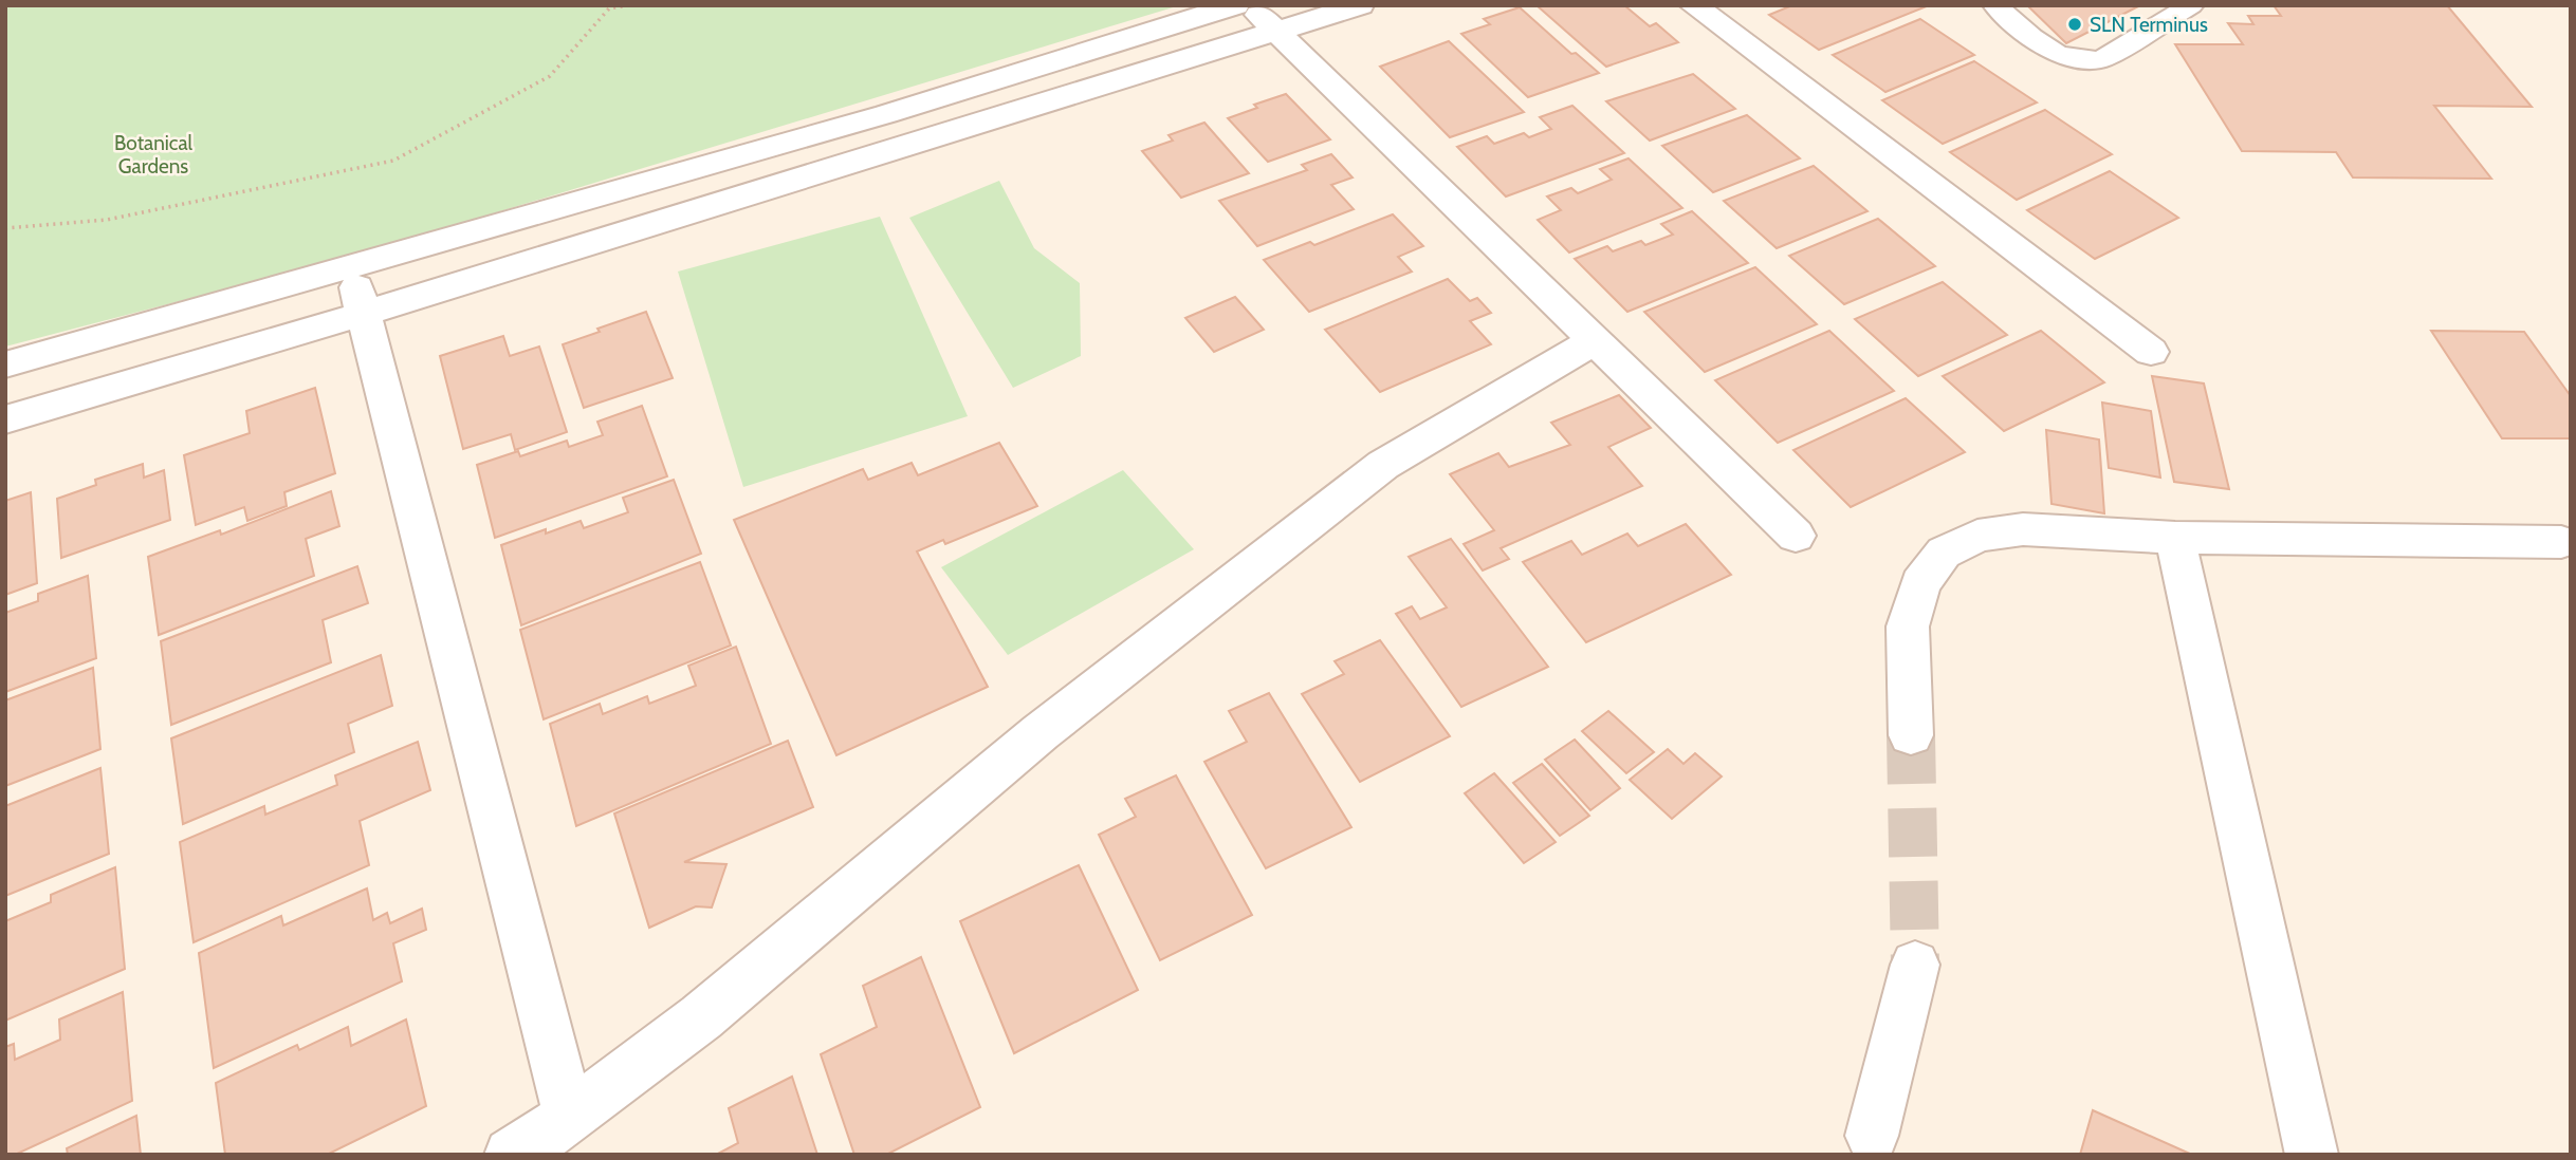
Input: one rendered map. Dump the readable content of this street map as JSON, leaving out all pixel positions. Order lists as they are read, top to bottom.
{
  "parks": ["Botanical Gardens"],
  "places": ["SLN Terminus"]
}
